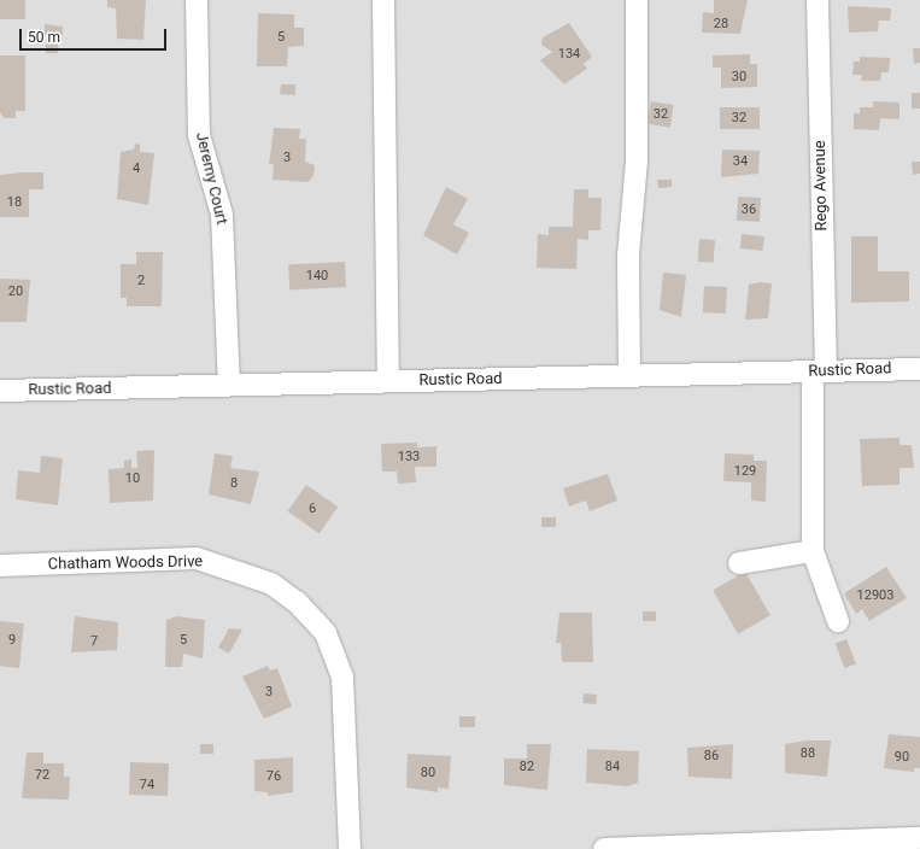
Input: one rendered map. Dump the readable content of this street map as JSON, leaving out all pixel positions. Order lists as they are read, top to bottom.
{
  "streets": {
    "street": [
      "Jeremy Court",
      "Rego Avenue",
      "Rustic Road",
      "Chatham Woods Drive"
    ]
  },
  "crossings": [
    ["Jeremy Court", "Rustic Road"],
    ["Rego Avenue", "Rustic Road"]
  ],
  "house_numbers": [
    "28",
    "5",
    "134",
    "30",
    "32",
    "32",
    "3",
    "34",
    "4",
    "18",
    "36",
    "140",
    "2",
    "20",
    "133",
    "129",
    "10",
    "8",
    "6",
    "12903",
    "9",
    "5",
    "7",
    "3",
    "88",
    "86",
    "90",
    "82",
    "84",
    "80",
    "72",
    "76",
    "74"
  ],
  "scale_bar": "50 m"
}
